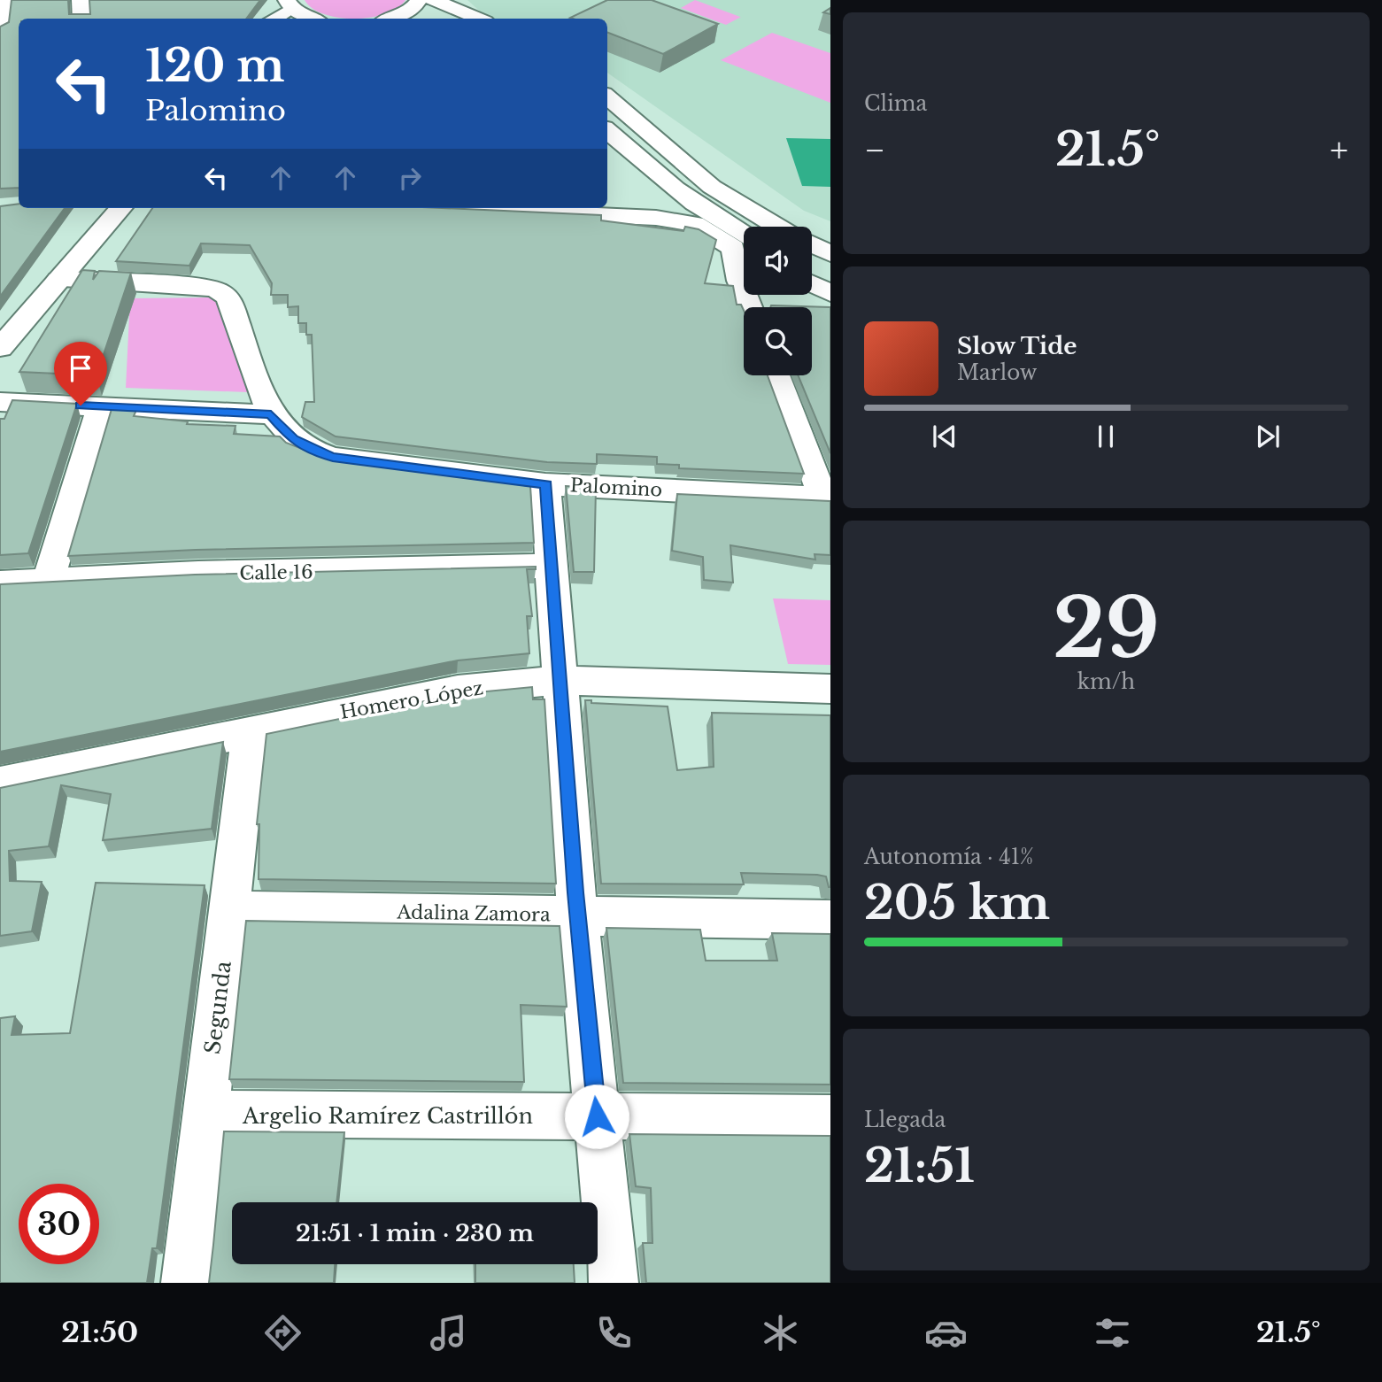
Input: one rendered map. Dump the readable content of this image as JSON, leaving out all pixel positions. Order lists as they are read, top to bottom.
{
  "streets": {
    "street": [
      "Palomino",
      "Calle 16",
      "Homero López",
      "Adalina Zamora",
      "Segunda",
      "Argelio Ramírez Castrillón"
    ]
  },
  "crossings": [
    ["Homero López", "Segunda"],
    ["Adalina Zamora", "Segunda"],
    ["Segunda", "Argelio Ramírez Castrillón"]
  ],
  "page": {
    "tile": [
      "Clima",
      ["29", "km/h"],
      ["Autonomía · 41%", "205 km"],
      ["Llegada", "21:51"]
    ],
    "turn": ["120 m", "Palomino"],
    "heat": ["−", "21.5°", "+"],
    "song": ["Slow Tide", "Marlow"],
    "limit": "30",
    "trip": "21:51 · 1 min · 230 m",
    "tabs": ["21:50", "21.5°"]
  }
}
